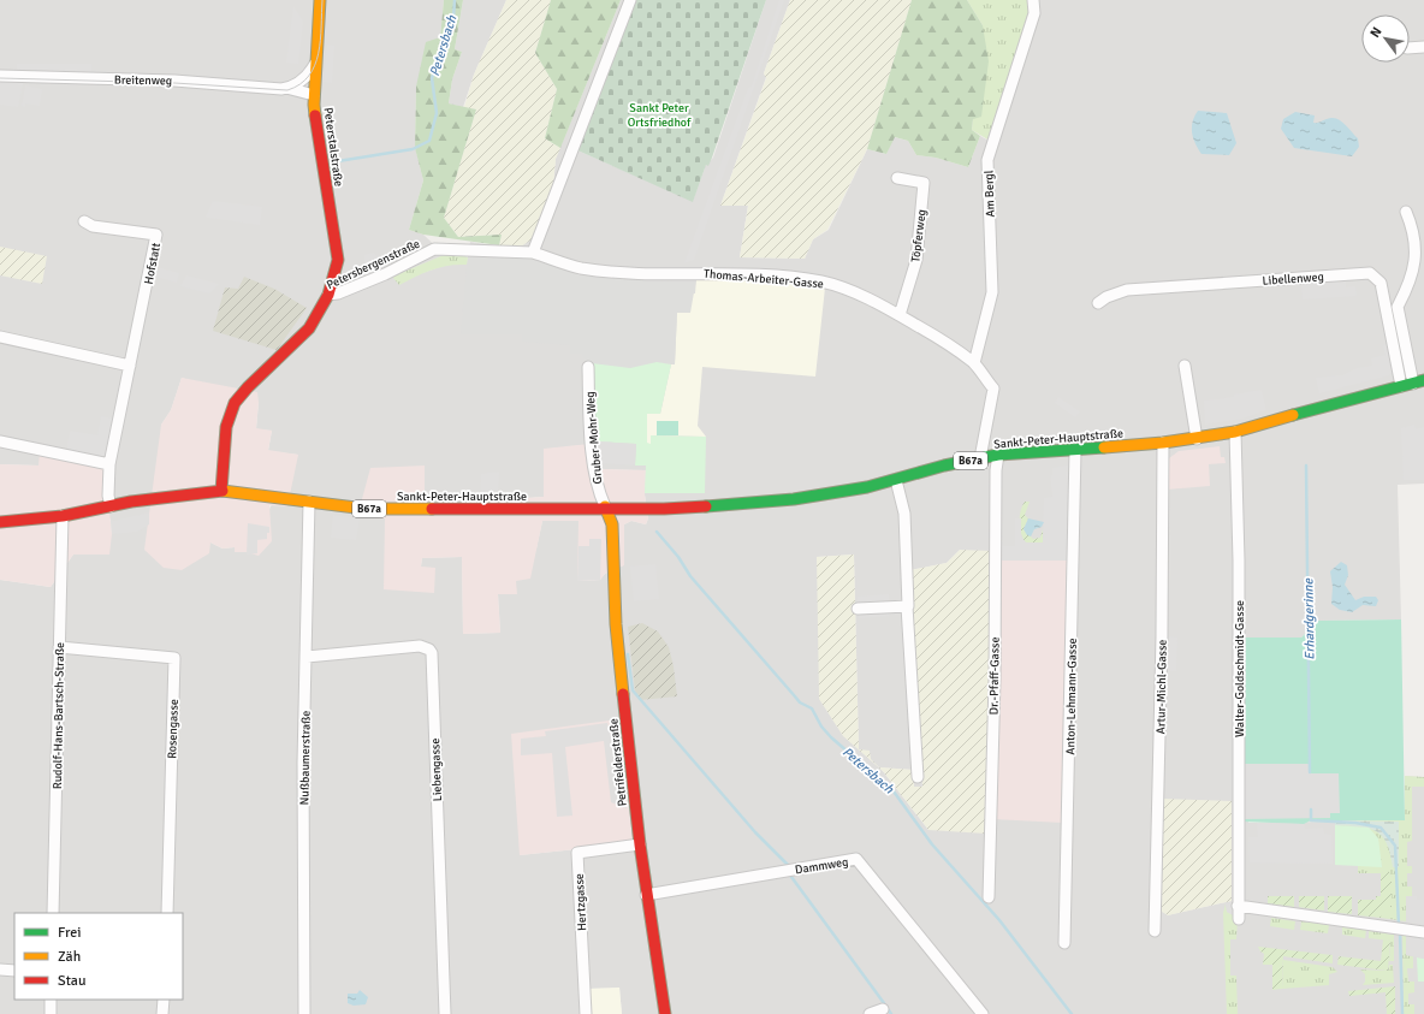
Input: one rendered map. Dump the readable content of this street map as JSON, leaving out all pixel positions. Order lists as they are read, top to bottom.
{
  "streets": {
    "main road": [
      "Peterstalstraße",
      "Petersbergenstraße",
      "Sankt-Peter-Hauptstraße",
      "B67a",
      "Petrifelderstraße"
    ],
    "street": [
      "Breitenweg",
      "Am Bergl",
      "Töpferweg",
      "Hofstatt",
      "Thomas-Arbeiter-Gasse",
      "Libellenweg",
      "Gruber-Mohr-Weg",
      "Walter-Goldschmidt-Gasse",
      "Dr.-Pfaff-Gasse",
      "Artur-Michl-Gasse",
      "Anton-Lehmann-Gasse",
      "Rudolf-Hans-Bartsch-Straße",
      "Rosengasse",
      "Nußbaumerstraße",
      "Liebengasse",
      "Dammweg",
      "Hertzgasse"
    ]
  },
  "crossings": [
    ["Breitenweg", "Peterstalstraße"],
    ["Peterstalstraße", "Petersbergenstraße"],
    ["Am Bergl", "Thomas-Arbeiter-Gasse"],
    ["Töpferweg", "Thomas-Arbeiter-Gasse"],
    ["Hofstatt", "Sankt-Peter-Hauptstraße"],
    ["Petersbergenstraße", "Thomas-Arbeiter-Gasse"],
    ["Petersbergenstraße", "Sankt-Peter-Hauptstraße"],
    ["Thomas-Arbeiter-Gasse", "Sankt-Peter-Hauptstraße"],
    ["Libellenweg", "Sankt-Peter-Hauptstraße"],
    ["Gruber-Mohr-Weg", "Sankt-Peter-Hauptstraße"],
    ["Gruber-Mohr-Weg", "Petrifelderstraße"],
    ["Sankt-Peter-Hauptstraße", "Walter-Goldschmidt-Gasse"],
    ["Sankt-Peter-Hauptstraße", "Dr.-Pfaff-Gasse"],
    ["Sankt-Peter-Hauptstraße", "Artur-Michl-Gasse"],
    ["Sankt-Peter-Hauptstraße", "Anton-Lehmann-Gasse"],
    ["Sankt-Peter-Hauptstraße", "Rudolf-Hans-Bartsch-Straße"],
    ["Sankt-Peter-Hauptstraße", "Nußbaumerstraße"],
    ["Sankt-Peter-Hauptstraße", "Petrifelderstraße"],
    ["Rudolf-Hans-Bartsch-Straße", "Rosengasse"],
    ["Nußbaumerstraße", "Liebengasse"],
    ["Petrifelderstraße", "Dammweg"],
    ["Petrifelderstraße", "Hertzgasse"]
  ],
  "water": ["Petersbach", "Erhardgerinne"],
  "parks": ["Sankt Peter Ortsfriedhof"],
  "legend": ["Frei", "Zäh", "Stau"],
  "north": "top left"
}
